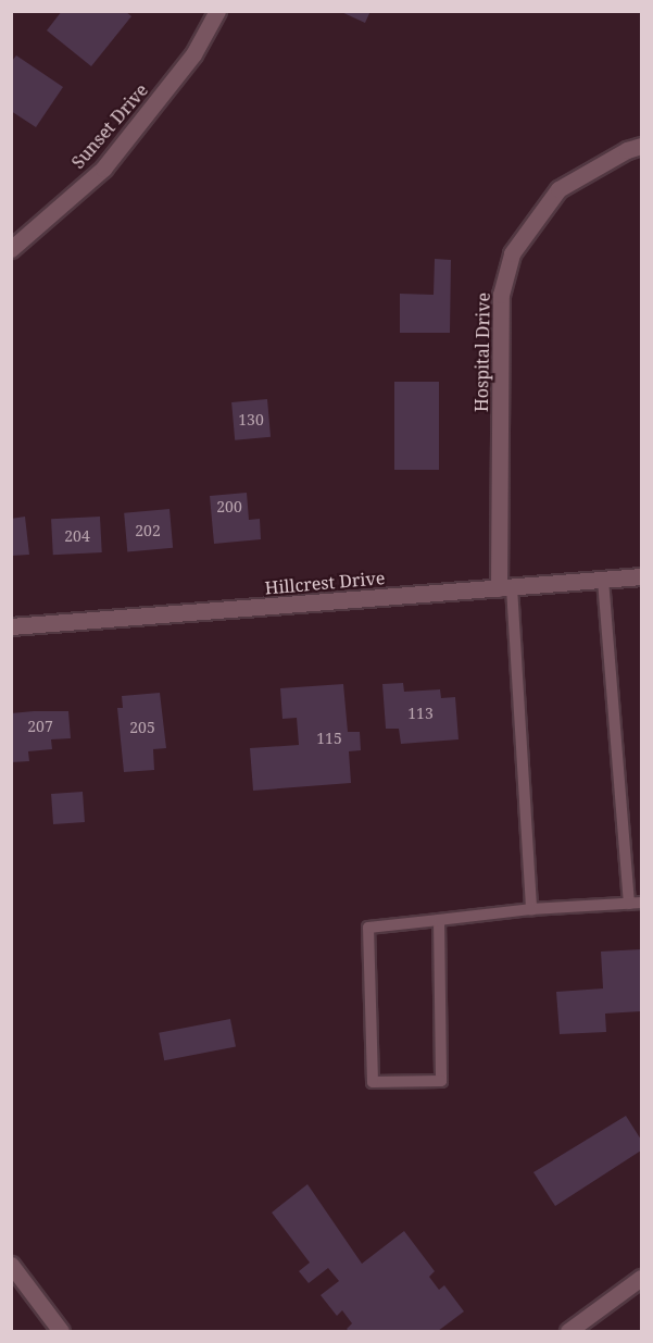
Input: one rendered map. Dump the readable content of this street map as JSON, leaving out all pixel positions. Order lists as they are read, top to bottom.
{
  "streets": {
    "street": ["Sunset Drive", "Hospital Drive", "Hillcrest Drive"]
  },
  "crossings": [
    ["Hospital Drive", "Hillcrest Drive"]
  ],
  "house_numbers": [
    "130",
    "200",
    "202",
    "204",
    "113",
    "207",
    "205",
    "115"
  ]
}
